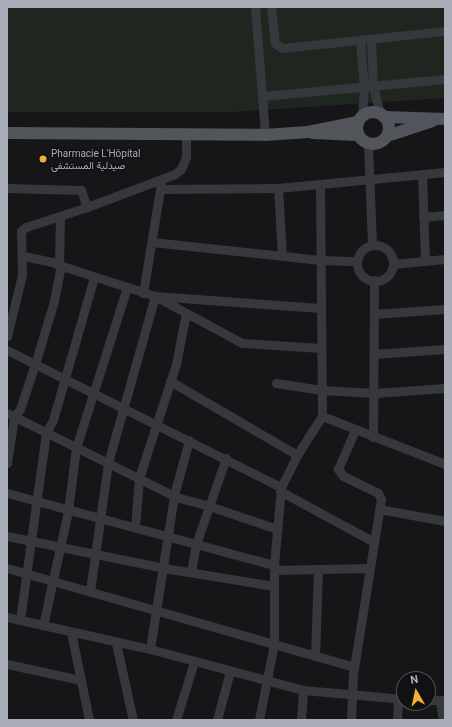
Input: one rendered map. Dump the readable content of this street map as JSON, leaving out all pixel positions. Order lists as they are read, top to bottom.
{
  "places": ["Pharmacie L'Hôpital صيدلية المستشفى"],
  "north": "top"
}
